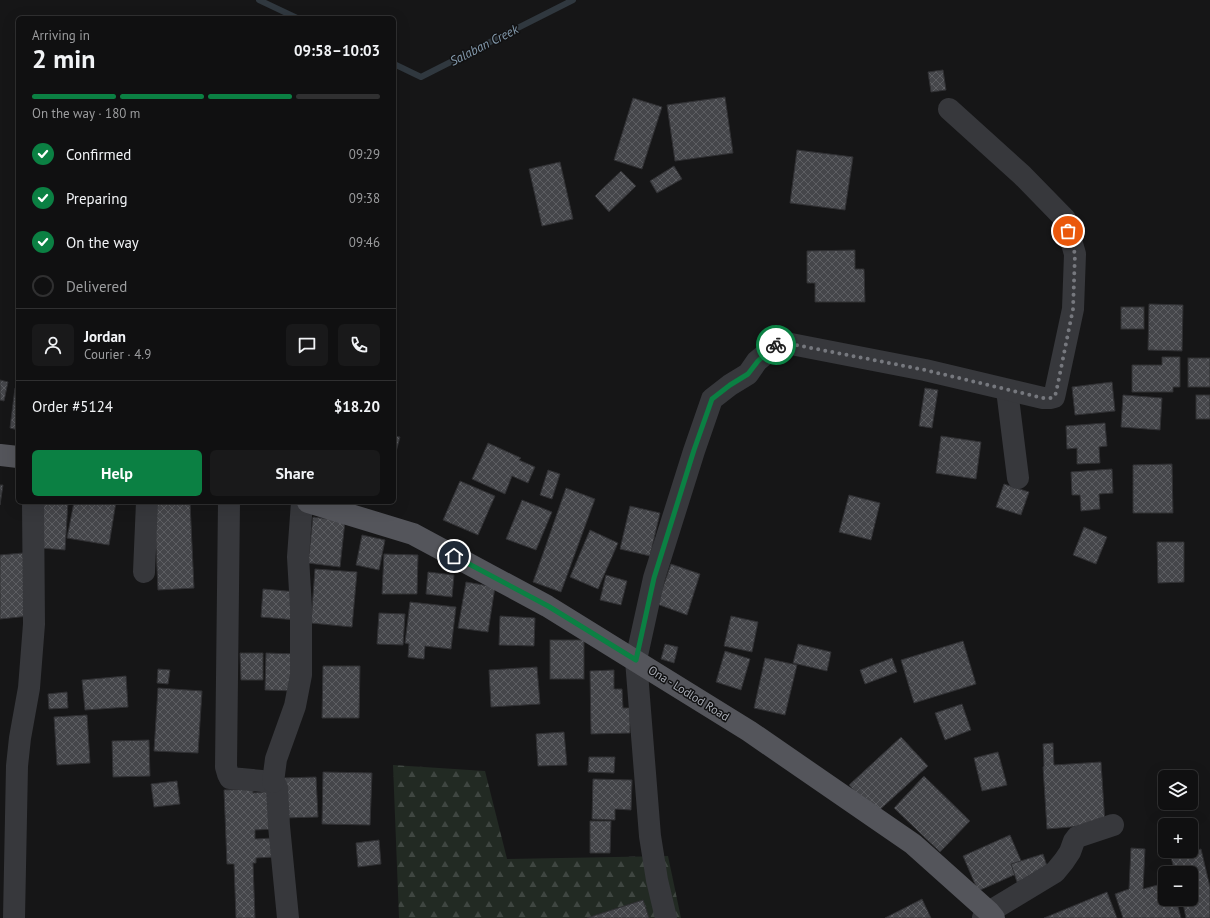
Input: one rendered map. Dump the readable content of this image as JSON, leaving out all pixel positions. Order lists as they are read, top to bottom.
{
  "streets": {
    "main road": ["Ona - Lodlod Road"]
  },
  "water": ["Salaban Creek"],
  "page": {
    "heading": ["2 min", "Arriving in", "09:58–10:03"],
    "panel": [
      "Jordan",
      "Courier · 4.9",
      "Order #5124",
      "$18.20"
    ],
    "bar": "On the way · 180 m",
    "list": [
      ["Confirmed", "09:29"],
      ["Preparing", "09:38"],
      ["On the way", "09:46"],
      "Delivered"
    ],
    "buttons": ["Help", "Share"],
    "map_buttons": ["+", "−"]
  }
}
